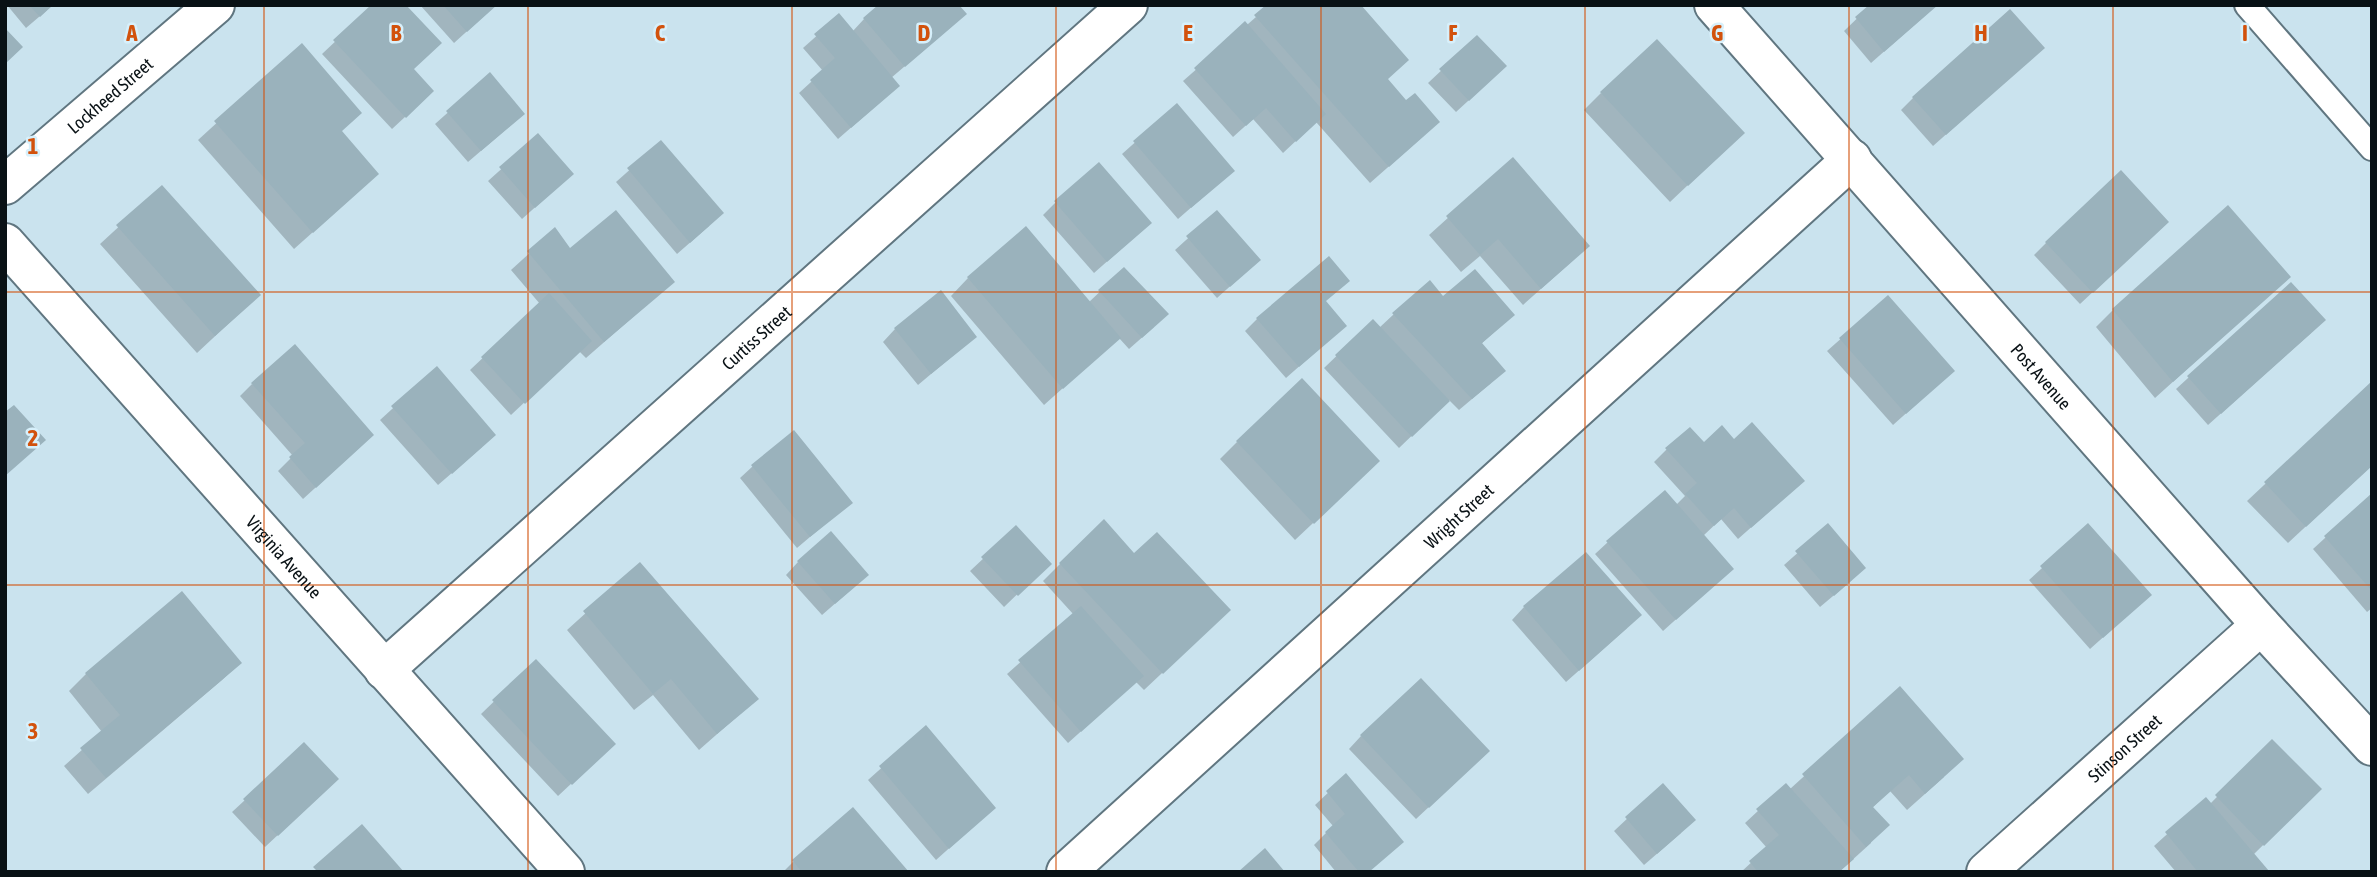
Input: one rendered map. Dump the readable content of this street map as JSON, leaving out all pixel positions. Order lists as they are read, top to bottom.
{
  "streets": {
    "street": [
      "Lockheed Street",
      "Curtiss Street",
      "Post Avenue",
      "Wright Street",
      "Virginia Avenue",
      "Stinson Street"
    ]
  },
  "crossings": [
    ["Curtiss Street", "Virginia Avenue"],
    ["Post Avenue", "Wright Street"],
    ["Post Avenue", "Stinson Street"]
  ],
  "grid": {
    "columns": [
      "A",
      "B",
      "C",
      "D",
      "E",
      "F",
      "G",
      "H",
      "I"
    ],
    "rows": ["1", "2", "3"]
  }
}
